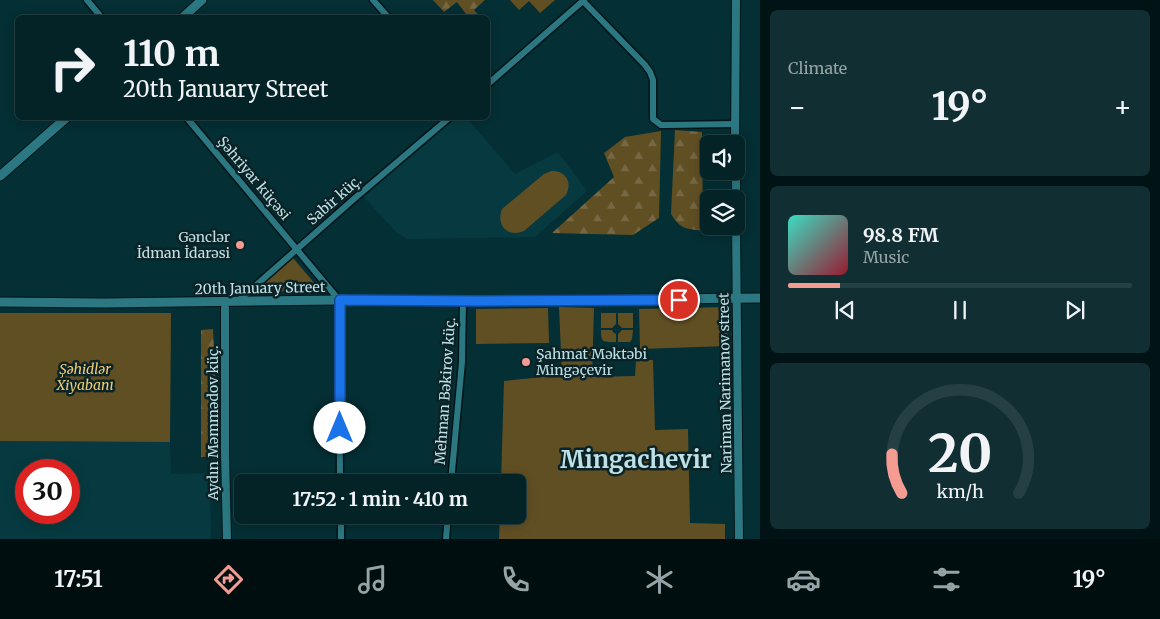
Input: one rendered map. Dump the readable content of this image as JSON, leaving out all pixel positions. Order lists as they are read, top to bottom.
{
  "streets": {
    "main road": ["20th January Street"],
    "street": [
      "Şəhriyar küçəsi",
      "Sabir küç.",
      "Nariman Narimanov street",
      "Mehman Bəkirov küç.",
      "Aydın Məmmədov küç."
    ]
  },
  "crossings": [
    ["Şəhriyar küçəsi", "Sabir küç."],
    ["Şəhriyar küçəsi", "20th January Street"],
    ["Sabir küç.", "20th January Street"],
    ["20th January Street", "Nariman Narimanov street"],
    ["20th January Street", "Mehman Bəkirov küç."]
  ],
  "districts": ["Mingachevir"],
  "parks": ["Şəhidlər Xiyabanı"],
  "places": ["Gənclər İdman İdarəsi", "Şahmat Məktəbi Mingəçevir"],
  "page": {
    "tile": "Climate",
    "turn": ["110 m", "20th January Street"],
    "heat": ["−", "19°", "+"],
    "song": ["98.8 FM", "Music"],
    "limit": "30",
    "trip": "17:52 · 1 min · 410 m",
    "tabs": ["17:51", "19°"],
    "gauge": ["20", "km/h"]
  }
}
